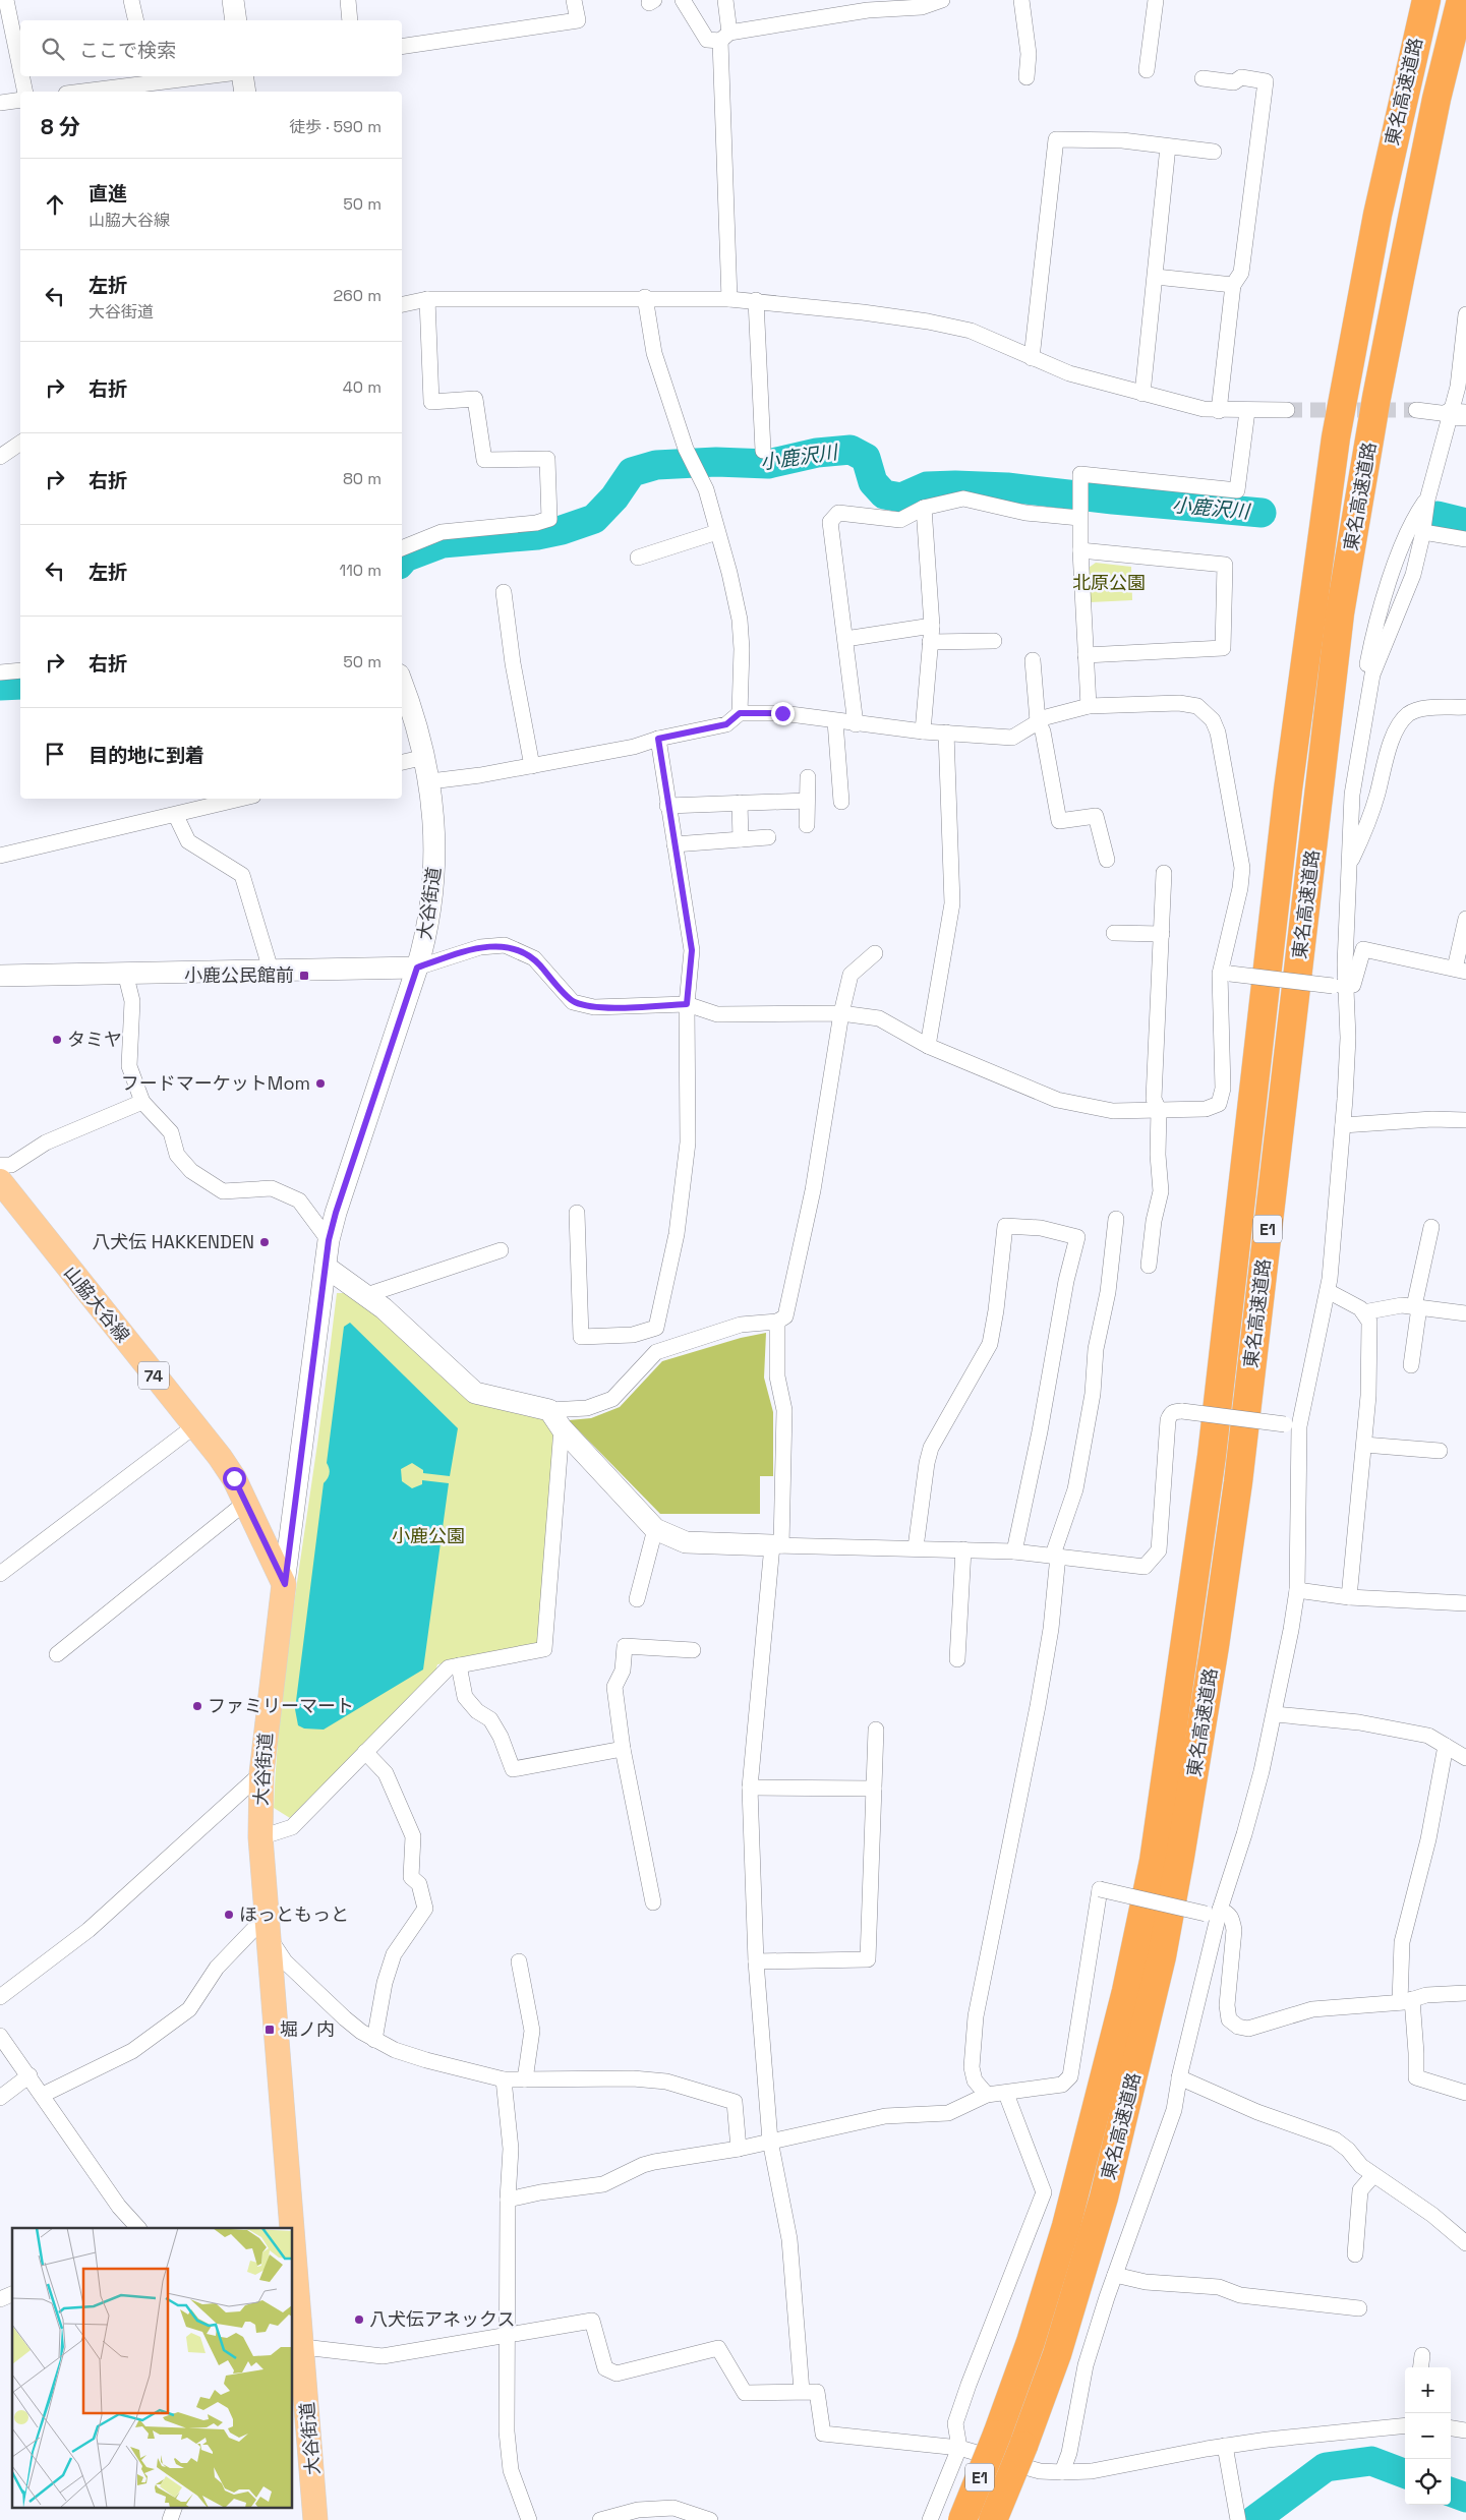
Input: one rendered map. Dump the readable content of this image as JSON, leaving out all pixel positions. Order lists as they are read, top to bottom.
{
  "streets": {
    "highway": ["東名高速道路", "E1"],
    "main road": ["大谷街道", "山脇大谷線", "74"]
  },
  "crossings": [
    ["大谷街道", "山脇大谷線"]
  ],
  "water": ["小鹿沢川"],
  "parks": ["北原公園", "小鹿公園"],
  "places": {
    "transit": ["小鹿公民館前", "堀ノ内"],
    "other": [
      "タミヤ",
      "フードマーケットMom",
      "八犬伝 HAKKENDEN",
      "ファミリーマート",
      "ほっともっと",
      "八犬伝アネックス"
    ]
  },
  "page": {
    "search": "ここで検索",
    "heading": ["8 分", "徒歩 · 590 m"],
    "list": [
      ["直進", "山脇大谷線", "50 m"],
      ["左折", "大谷街道", "260 m"],
      ["右折", "40 m"],
      ["右折", "80 m"],
      ["左折", "110 m"],
      ["右折", "50 m"],
      "目的地に到着"
    ],
    "map_buttons": ["+", "−"]
  }
}
